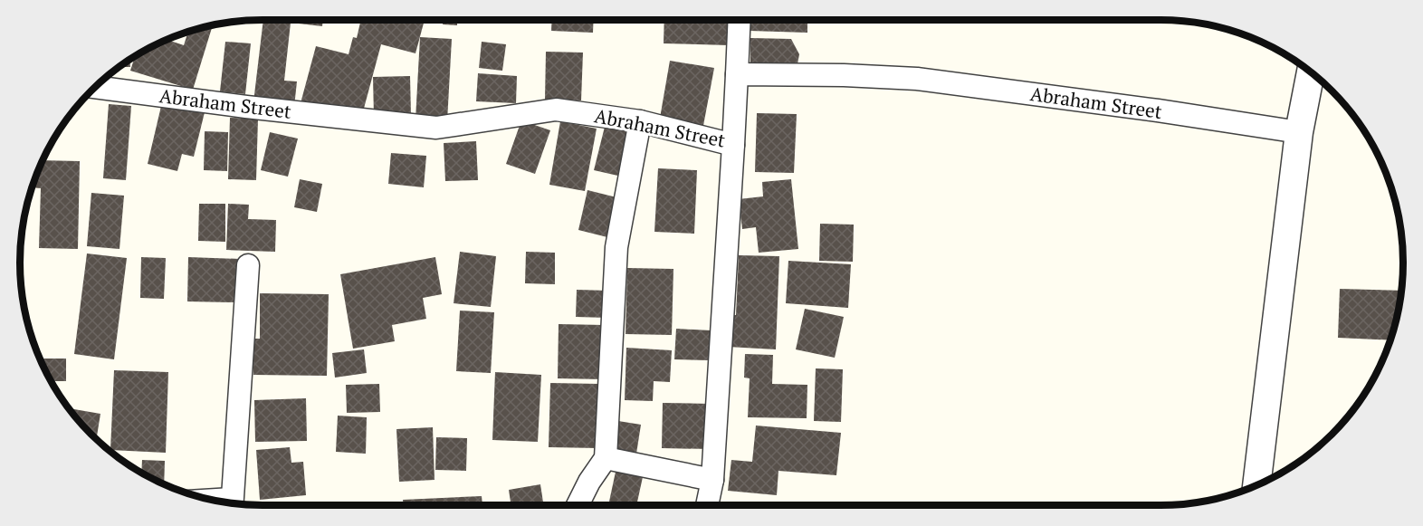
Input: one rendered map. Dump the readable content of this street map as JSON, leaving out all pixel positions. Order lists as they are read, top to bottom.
{
  "streets": {
    "street": ["Abraham Street"]
  }
}
